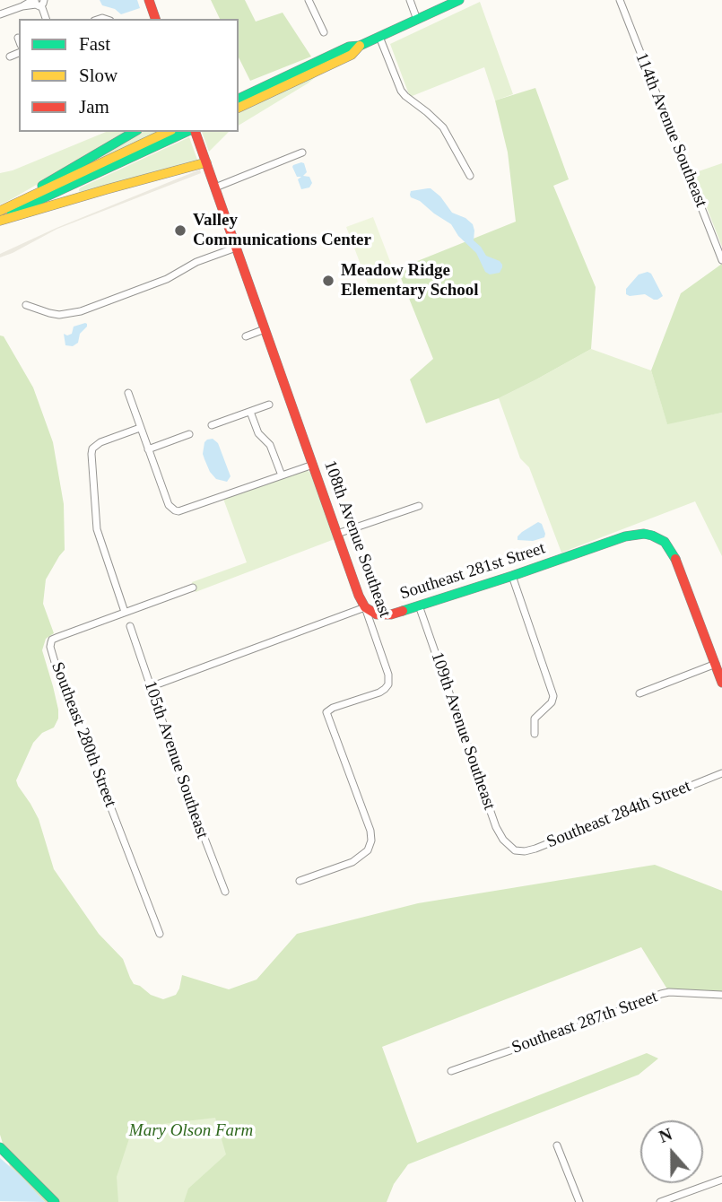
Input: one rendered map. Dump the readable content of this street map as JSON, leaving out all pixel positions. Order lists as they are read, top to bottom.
{
  "streets": {
    "main road": ["108th Avenue Southeast", "Southeast 281st Street"],
    "street": [
      "114th Avenue Southeast",
      "109th Avenue Southeast",
      "Southeast 280th Street",
      "105th Avenue Southeast",
      "Southeast 284th Street",
      "Southeast 287th Street"
    ]
  },
  "crossings": [
    ["108th Avenue Southeast", "Southeast 281st Street"],
    ["Southeast 281st Street", "109th Avenue Southeast"],
    ["109th Avenue Southeast", "Southeast 284th Street"]
  ],
  "parks": ["Mary Olson Farm"],
  "places": ["Valley Communications Center", "Meadow Ridge Elementary School"],
  "legend": ["Fast", "Slow", "Jam"],
  "north": "top"
}
